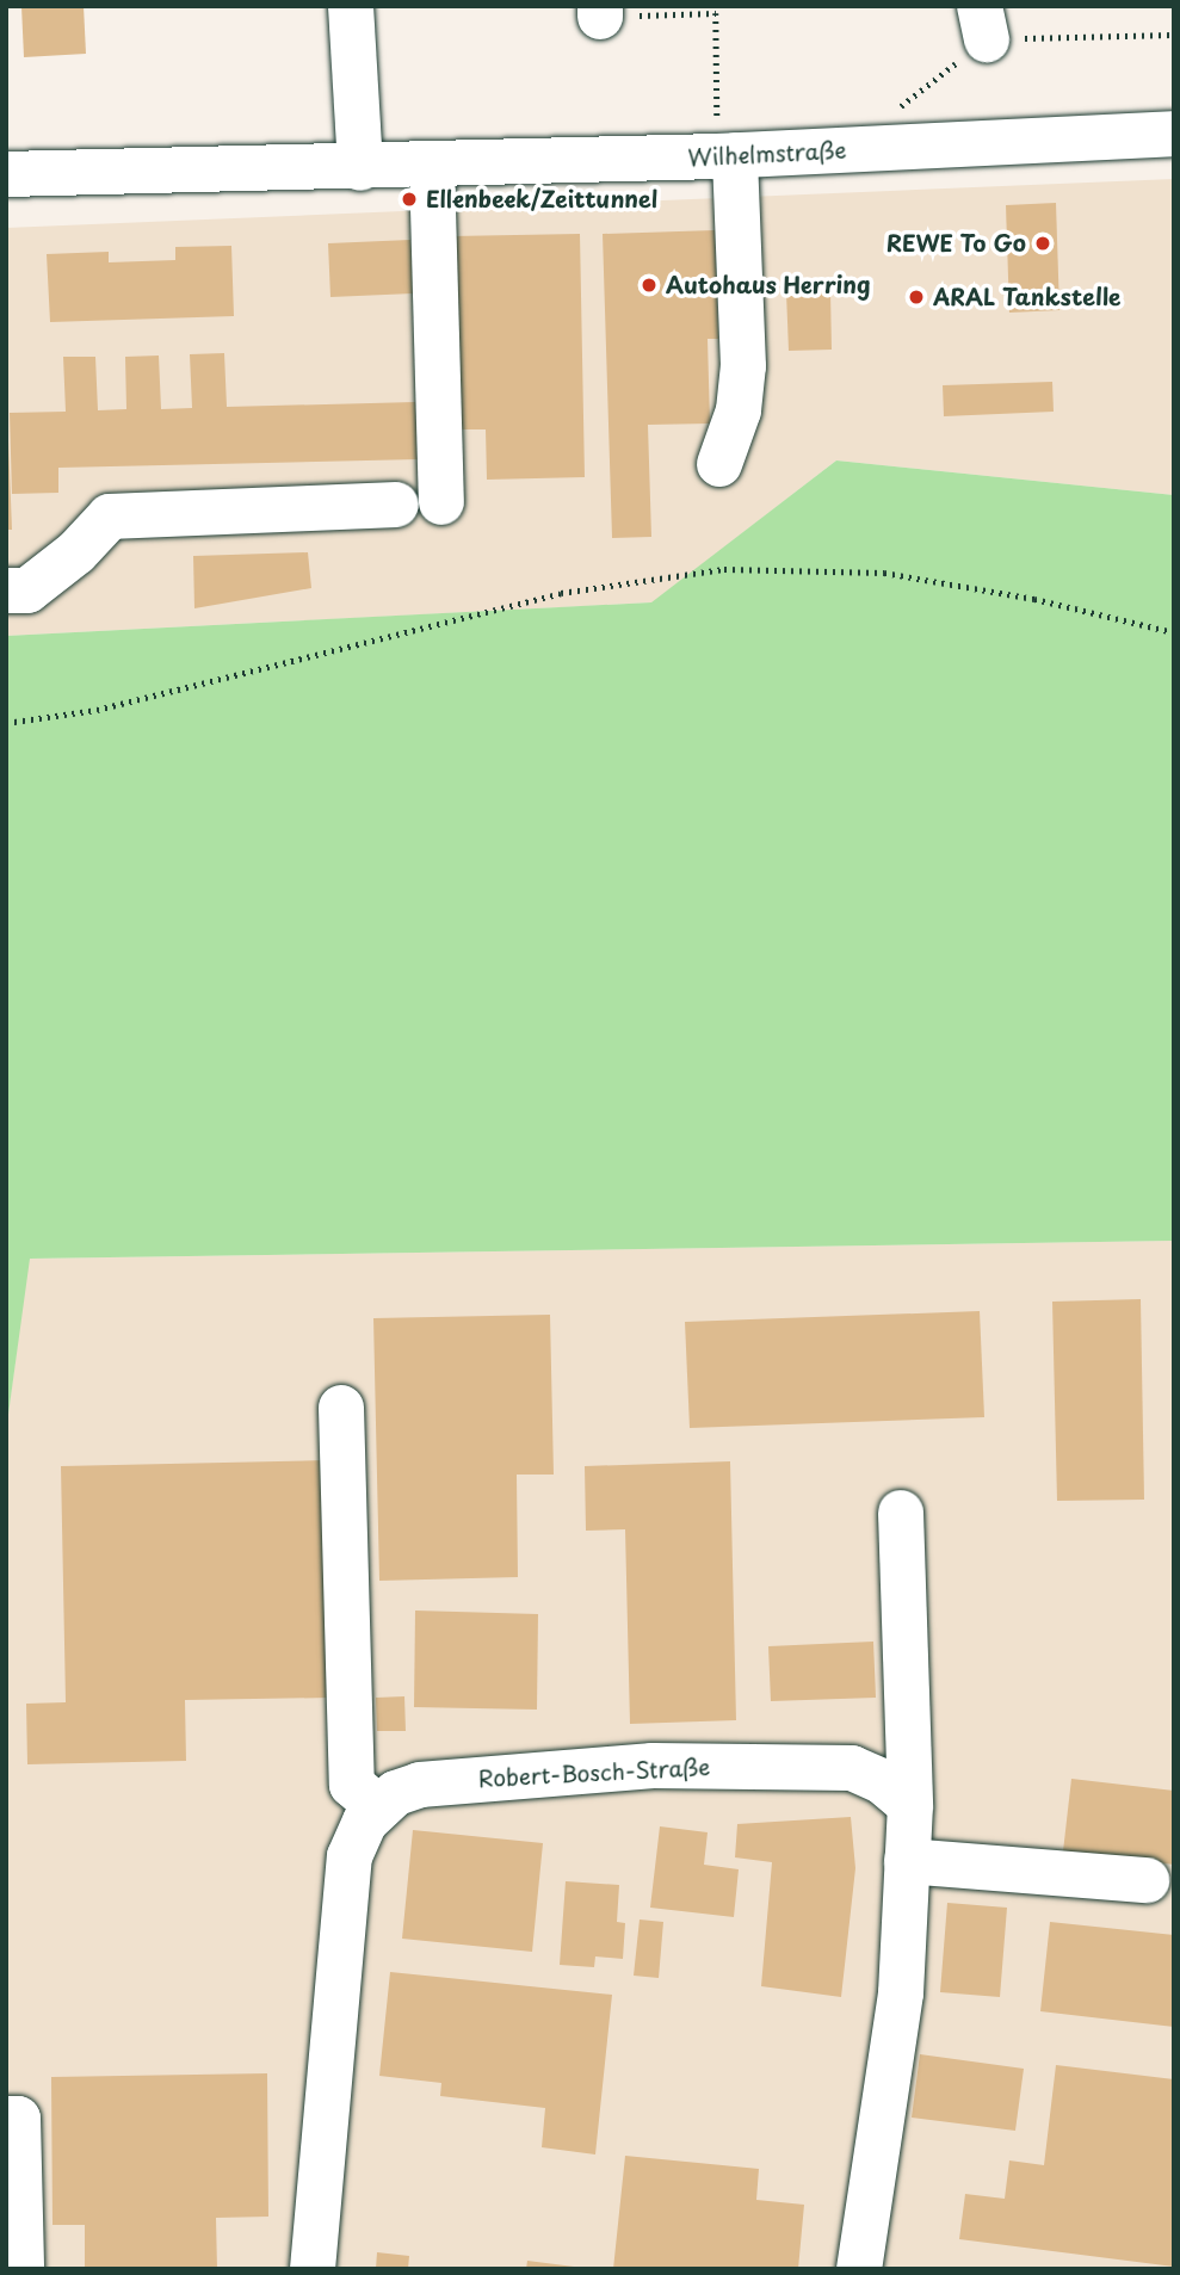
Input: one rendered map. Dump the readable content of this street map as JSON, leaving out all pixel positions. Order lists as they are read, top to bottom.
{
  "streets": {
    "street": ["Wilhelmstraße", "Robert-Bosch-Straße"]
  },
  "places": [
    "Ellenbeek/Zeittunnel",
    "REWE To Go",
    "Autohaus Herring",
    "ARAL Tankstelle"
  ]
}
